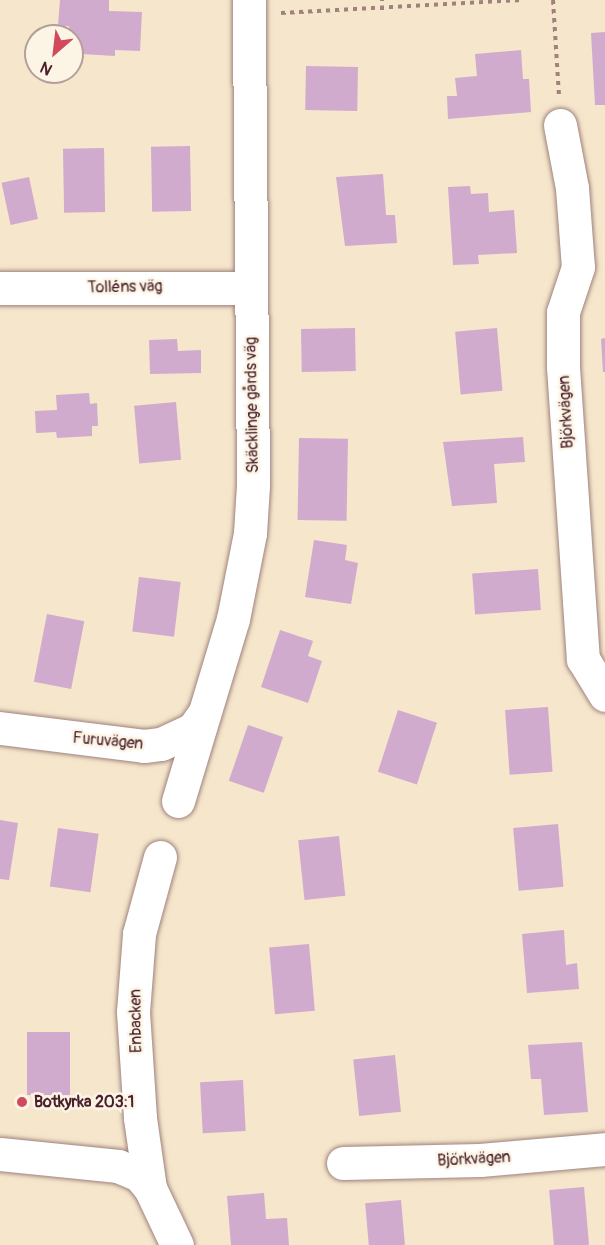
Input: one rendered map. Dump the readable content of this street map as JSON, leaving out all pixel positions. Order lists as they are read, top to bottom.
{
  "streets": {
    "street": [
      "Tolléns väg",
      "Skäcklinge gårds väg",
      "Björkvägen",
      "Furuvägen",
      "Enbacken"
    ]
  },
  "crossings": [
    ["Tolléns väg", "Skäcklinge gårds väg"],
    ["Skäcklinge gårds väg", "Furuvägen"]
  ],
  "places": ["Botkyrka 203:1"],
  "north": "bottom left"
}
